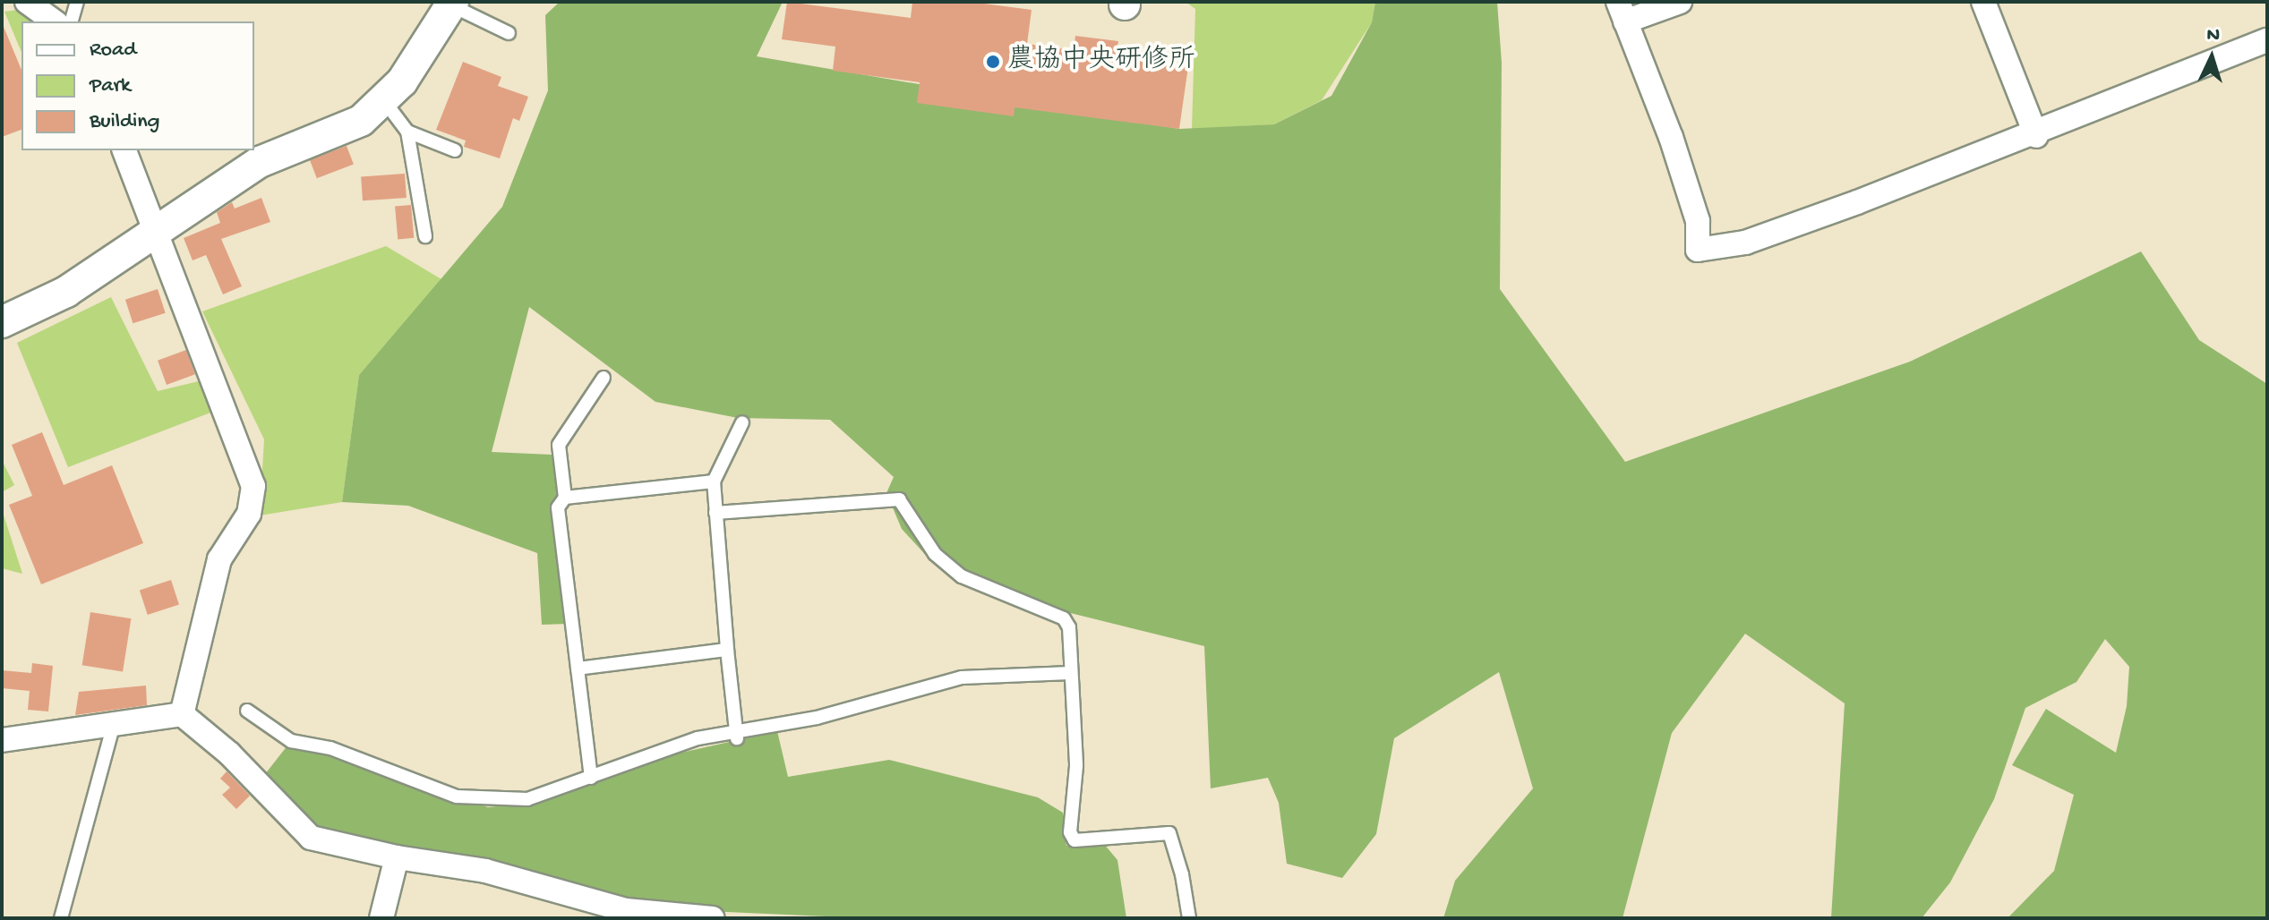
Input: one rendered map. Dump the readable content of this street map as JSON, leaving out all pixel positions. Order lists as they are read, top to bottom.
{
  "places": ["農協中央研修所"],
  "legend": ["Road", "Park", "Building"],
  "north": "top"
}
